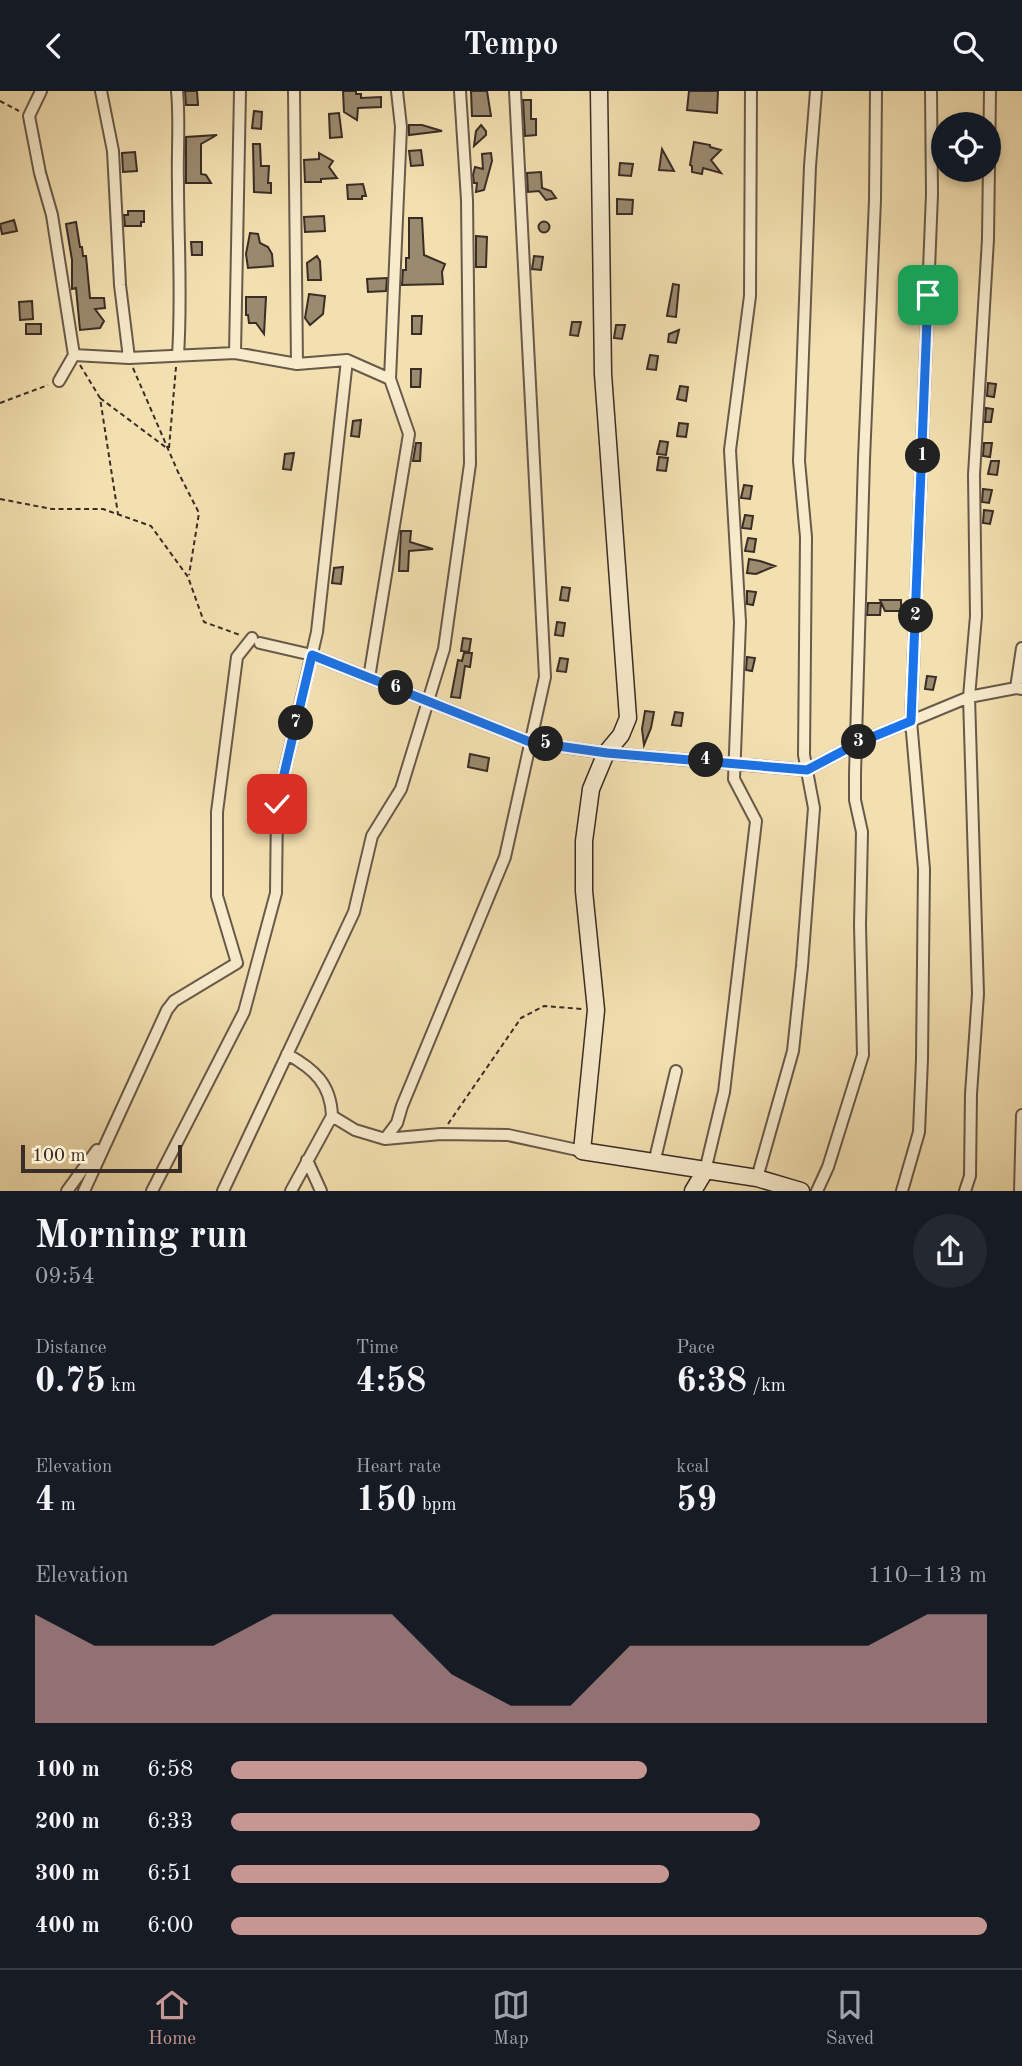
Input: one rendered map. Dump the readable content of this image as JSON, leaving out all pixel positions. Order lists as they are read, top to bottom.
{
  "scale_bar": "100 m",
  "page": {
    "header": "Tempo",
    "pins": [
      "1",
      "2",
      "6",
      "7",
      "3",
      "5",
      "4"
    ],
    "scale": "100 m",
    "heading": ["Morning run", "09:54"],
    "stats": [
      ["Distance", "0.75 km"],
      ["Time", "4:58"],
      ["Pace", "6:38 /km"],
      ["Elevation", "4 m"],
      ["Heart rate", "150 bpm"],
      ["kcal", "59"]
    ],
    "chart": ["Elevation", "110–113 m"],
    "list": [
      {
        "name": "100 m",
        "note": "6:58"
      },
      {
        "name": "200 m",
        "note": "6:33"
      },
      {
        "name": "300 m",
        "note": "6:51"
      },
      {
        "name": "400 m",
        "note": "6:00"
      }
    ],
    "tabs": ["Home", "Map", "Saved"]
  }
}
